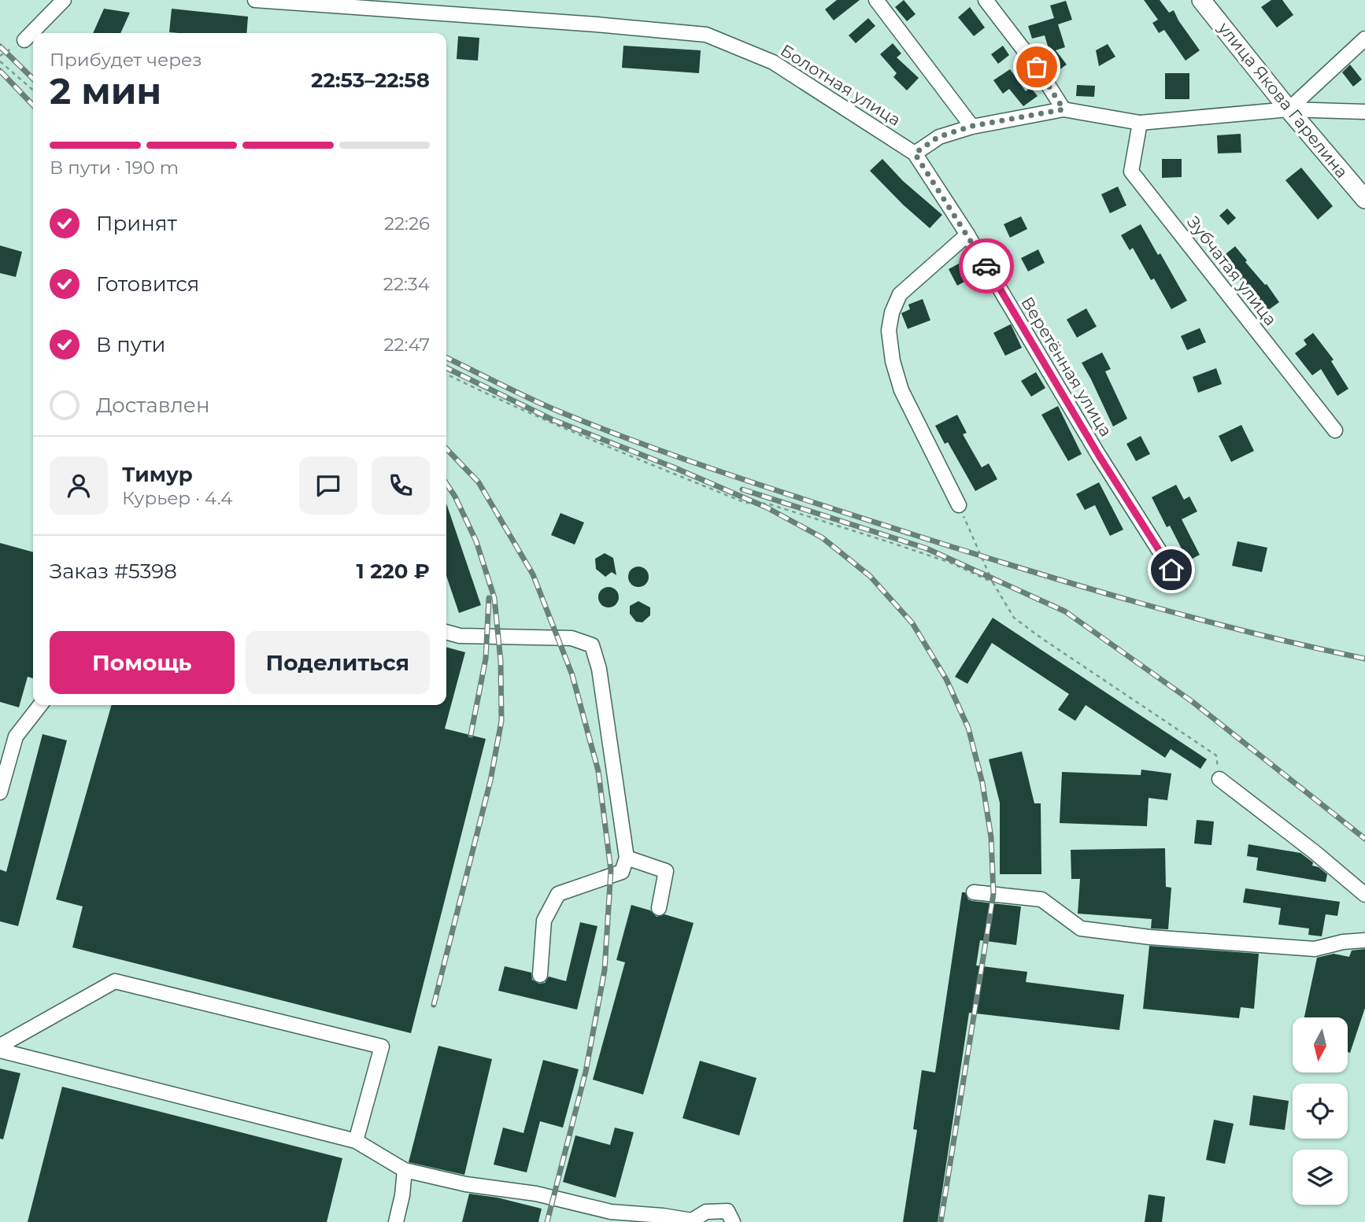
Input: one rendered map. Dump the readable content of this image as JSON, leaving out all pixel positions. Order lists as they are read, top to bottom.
{
  "streets": {
    "main road": ["улица Якова Гарелина"],
    "street": ["Болотная улица", "Зубчатая улица", "Веретённая улица"]
  },
  "crossings": [
    ["Болотная улица", "Веретённая улица"]
  ],
  "north": "bottom",
  "page": {
    "heading": ["2 мин", "Прибудет через", "22:53–22:58"],
    "panel": [
      "Тимур",
      "Курьер · 4.4",
      "Заказ #5398",
      "1 220 ₽"
    ],
    "bar": "В пути · 190 m",
    "list": [
      ["Принят", "22:26"],
      ["Готовится", "22:34"],
      ["В пути", "22:47"],
      "Доставлен"
    ],
    "buttons": ["Помощь", "Поделиться"]
  }
}
